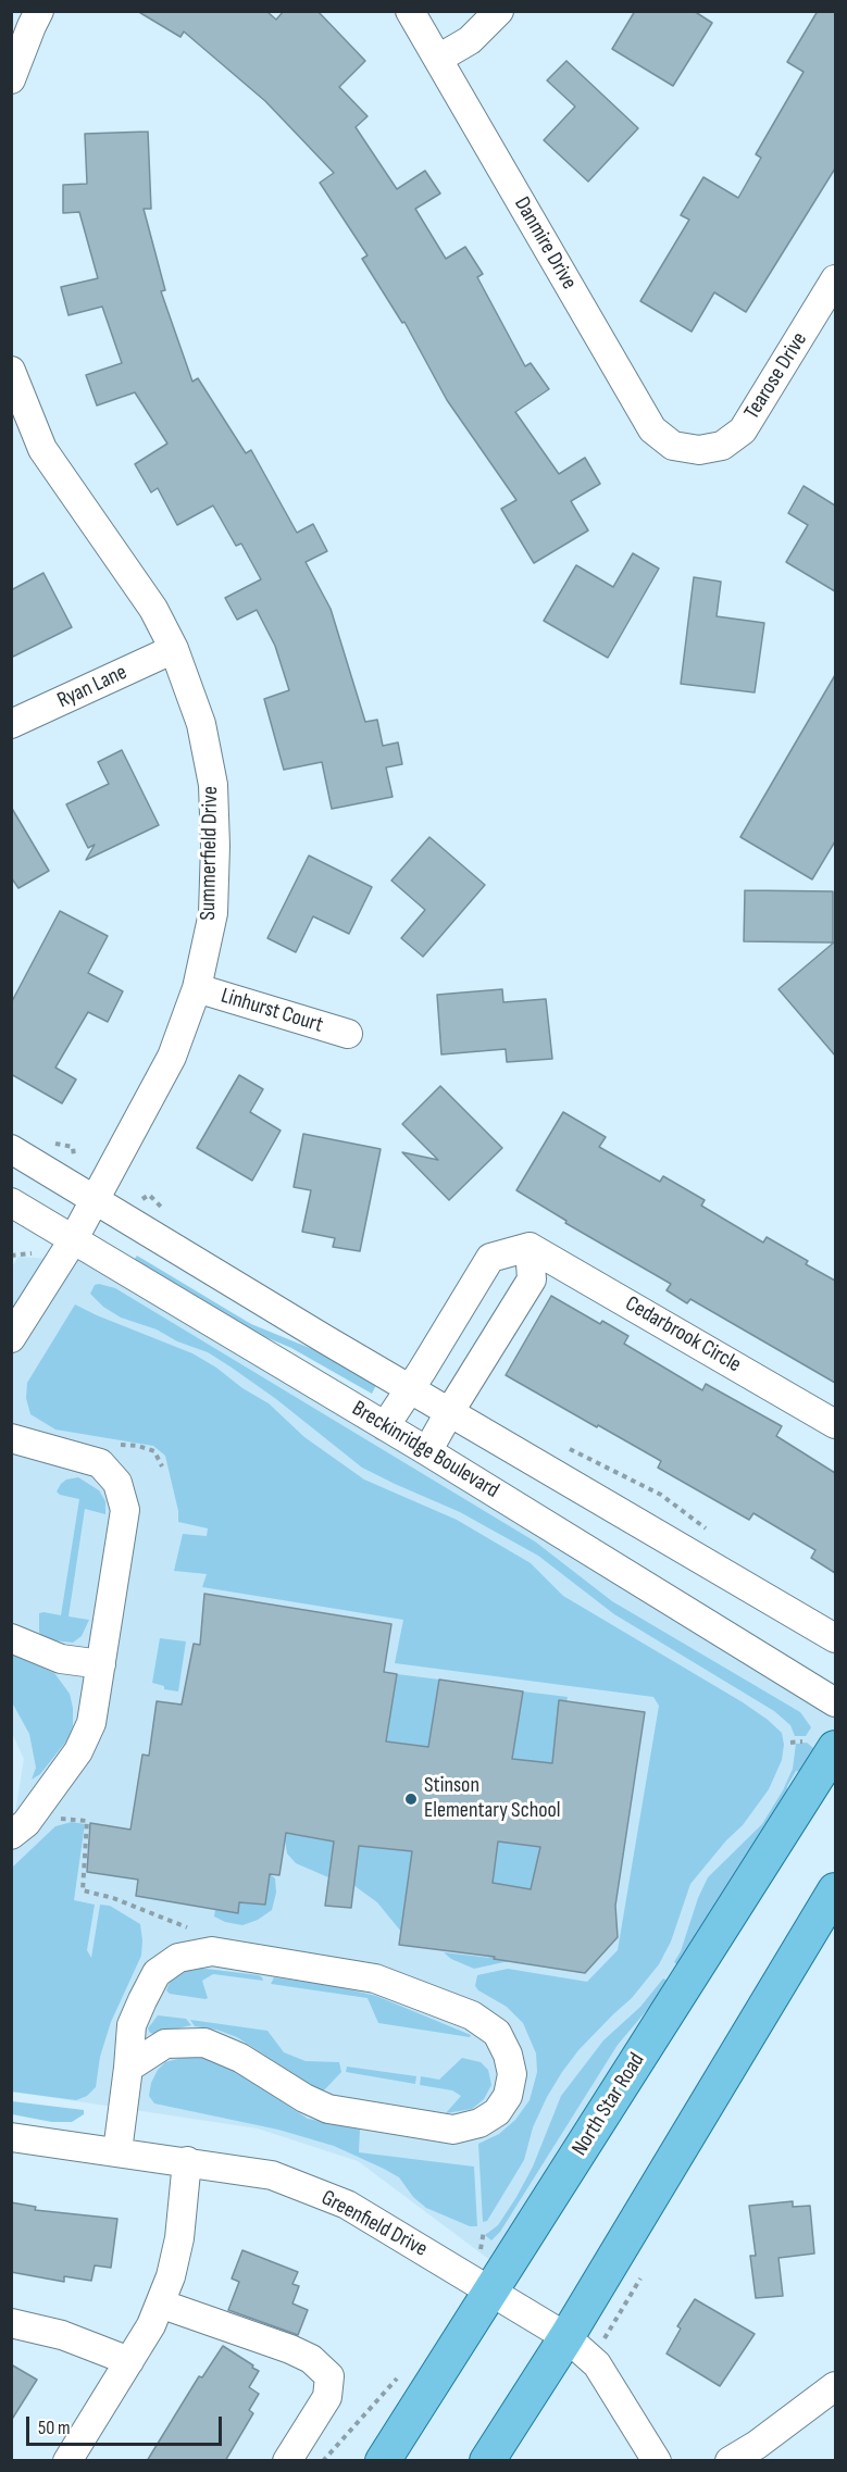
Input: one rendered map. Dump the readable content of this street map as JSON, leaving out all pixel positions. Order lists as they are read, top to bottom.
{
  "streets": {
    "main road": ["North Star Road"],
    "street": [
      "Danmire Drive",
      "Tearose Drive",
      "Ryan Lane",
      "Summerfield Drive",
      "Linhurst Court",
      "Cedarbrook Circle",
      "Breckinridge Boulevard",
      "Greenfield Drive"
    ]
  },
  "crossings": [
    ["Danmire Drive", "Tearose Drive"],
    ["Ryan Lane", "Summerfield Drive"],
    ["Summerfield Drive", "Linhurst Court"],
    ["Summerfield Drive", "Breckinridge Boulevard"],
    ["North Star Road", "Greenfield Drive"]
  ],
  "places": ["Stinson Elementary School"],
  "scale_bar": "50 m"
}
